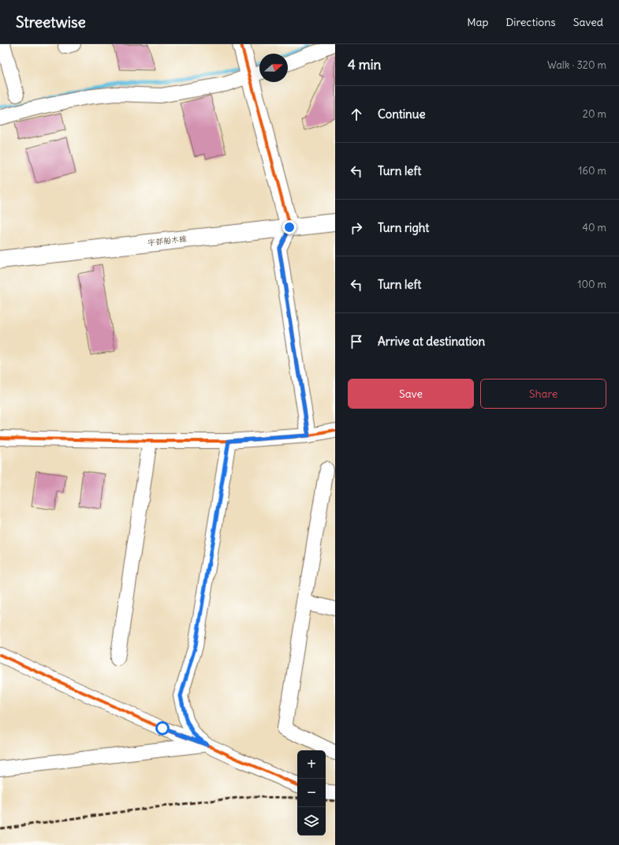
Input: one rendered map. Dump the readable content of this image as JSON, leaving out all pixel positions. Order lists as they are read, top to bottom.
{
  "streets": {
    "main road": ["宇部船木線"]
  },
  "north": "right",
  "page": {
    "header": "Streetwise",
    "nav": ["Map", "Directions", "Saved"],
    "heading": ["4 min", "Walk · 320 m"],
    "list": [
      ["Continue", "20 m"],
      ["Turn left", "160 m"],
      ["Turn right", "40 m"],
      ["Turn left", "100 m"],
      "Arrive at destination"
    ],
    "buttons": ["Save", "Share"],
    "map_buttons": ["+", "−"]
  }
}
